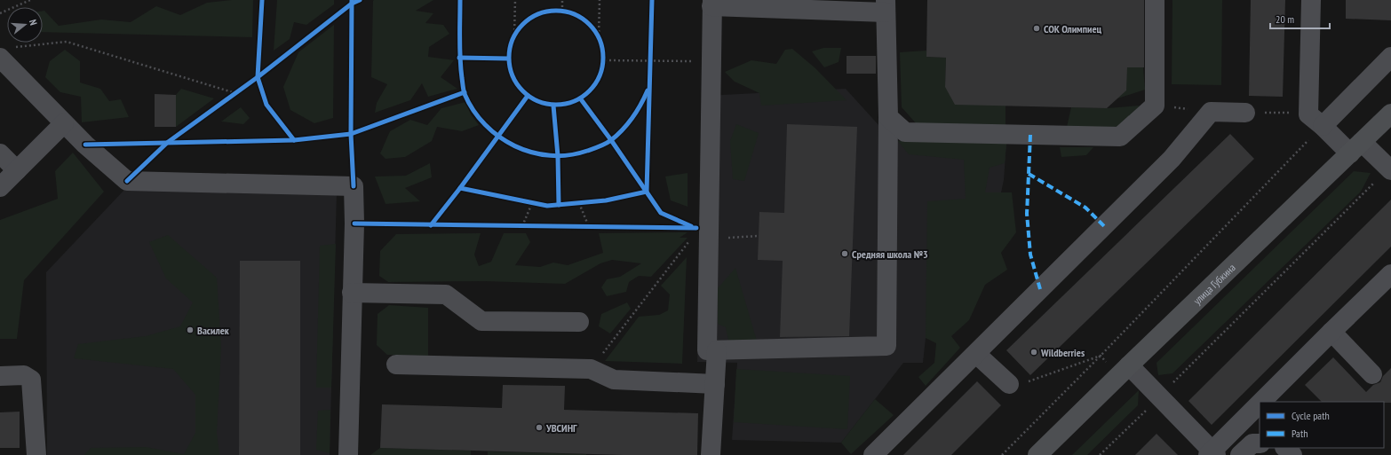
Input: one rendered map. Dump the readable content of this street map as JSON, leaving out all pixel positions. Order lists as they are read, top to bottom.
{
  "streets": {
    "main road": ["улица Губкина"]
  },
  "places": [
    "СОК Олимпиец",
    "Средняя школа №3",
    "Василек",
    "Wildberries",
    "УВСИНГ"
  ],
  "legend": ["Cycle path", "Path"],
  "scale_bar": "20 m",
  "north": "right"
}
